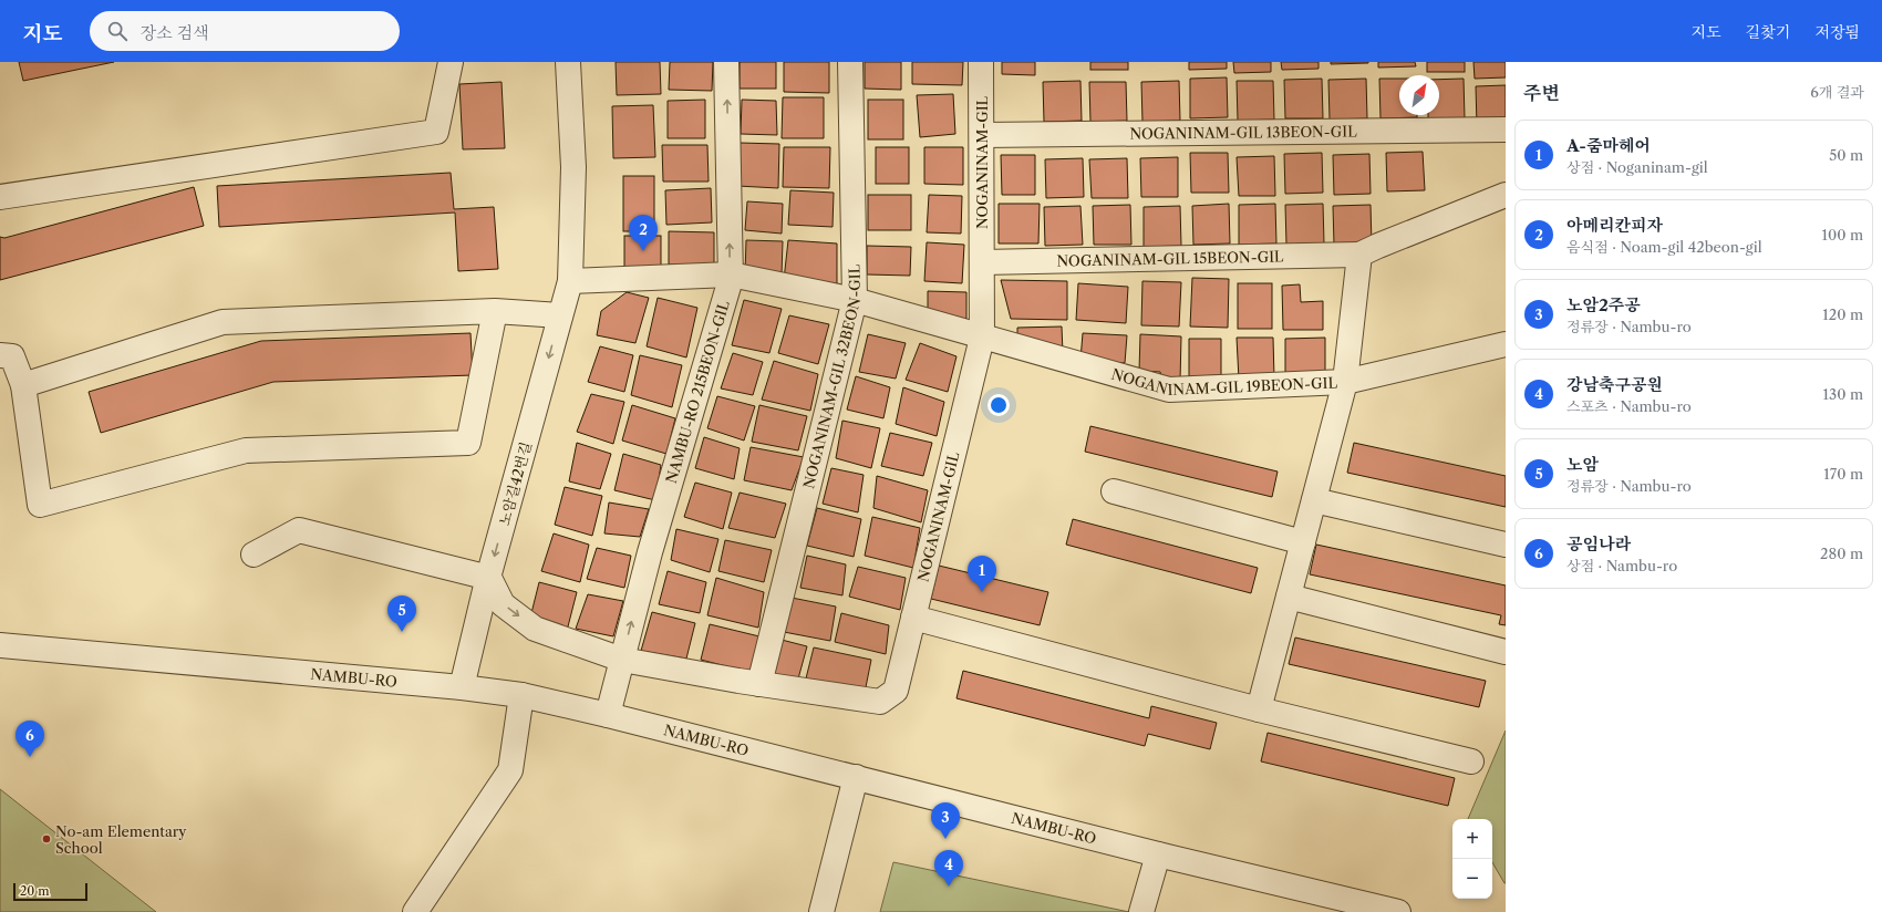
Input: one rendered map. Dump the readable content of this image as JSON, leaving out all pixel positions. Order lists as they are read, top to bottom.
{
  "streets": {
    "street": [
      "NOGANINAM-GIL 13BEON-GIL",
      "NOGANINAM-GIL",
      "NOGANINAM-GIL 15BEON-GIL",
      "NOGANINAM-GIL 32BEON-GIL",
      "NOGANINAM-GIL 19BEON-GIL",
      "NAMBU-RO 215BEON-GIL",
      "노암길42번길",
      "NAMBU-RO"
    ]
  },
  "crossings": [
    ["NOGANINAM-GIL 13BEON-GIL", "NOGANINAM-GIL"],
    ["NOGANINAM-GIL", "NOGANINAM-GIL 15BEON-GIL"],
    ["NOGANINAM-GIL", "NOGANINAM-GIL 32BEON-GIL"],
    ["NOGANINAM-GIL", "NOGANINAM-GIL 19BEON-GIL"],
    ["NOGANINAM-GIL", "NAMBU-RO 215BEON-GIL"],
    ["NOGANINAM-GIL", "노암길42번길"],
    ["NOGANINAM-GIL 15BEON-GIL", "NOGANINAM-GIL 19BEON-GIL"],
    ["NOGANINAM-GIL 32BEON-GIL", "NOGANINAM-GIL 19BEON-GIL"],
    ["NOGANINAM-GIL 19BEON-GIL", "NAMBU-RO 215BEON-GIL"],
    ["NOGANINAM-GIL 19BEON-GIL", "노암길42번길"],
    ["NAMBU-RO 215BEON-GIL", "NAMBU-RO"],
    ["노암길42번길", "NAMBU-RO"]
  ],
  "one_way": ["NAMBU-RO 215BEON-GIL", "노암길42번길"],
  "places": ["No-am Elementary School"],
  "scale_bar": "20 m",
  "north": "top right",
  "page": {
    "header": "지도",
    "search": "장소 검색",
    "nav": ["지도", "길찾기", "저장됨"],
    "heading": ["주변", "6개 결과"],
    "list": [
      {
        "mark": "1",
        "name": "A-줌마헤어",
        "note": "상점 · Noganinam-gil",
        "value": "50 m"
      },
      {
        "mark": "2",
        "name": "아메리칸피자",
        "note": "음식점 · Noam-gil 42beon-gil",
        "value": "100 m"
      },
      {
        "mark": "3",
        "name": "노암2주공",
        "note": "정류장 · Nambu-ro",
        "value": "120 m"
      },
      {
        "mark": "4",
        "name": "강남축구공원",
        "note": "스포츠 · Nambu-ro",
        "value": "130 m"
      },
      {
        "mark": "5",
        "name": "노암",
        "note": "정류장 · Nambu-ro",
        "value": "170 m"
      },
      {
        "mark": "6",
        "name": "공임나라",
        "note": "상점 · Nambu-ro",
        "value": "280 m"
      }
    ],
    "pins": [
      "2",
      "1",
      "5",
      "6",
      "3",
      "4"
    ],
    "map_buttons": ["+", "−"],
    "scale": "20 m"
  }
}
